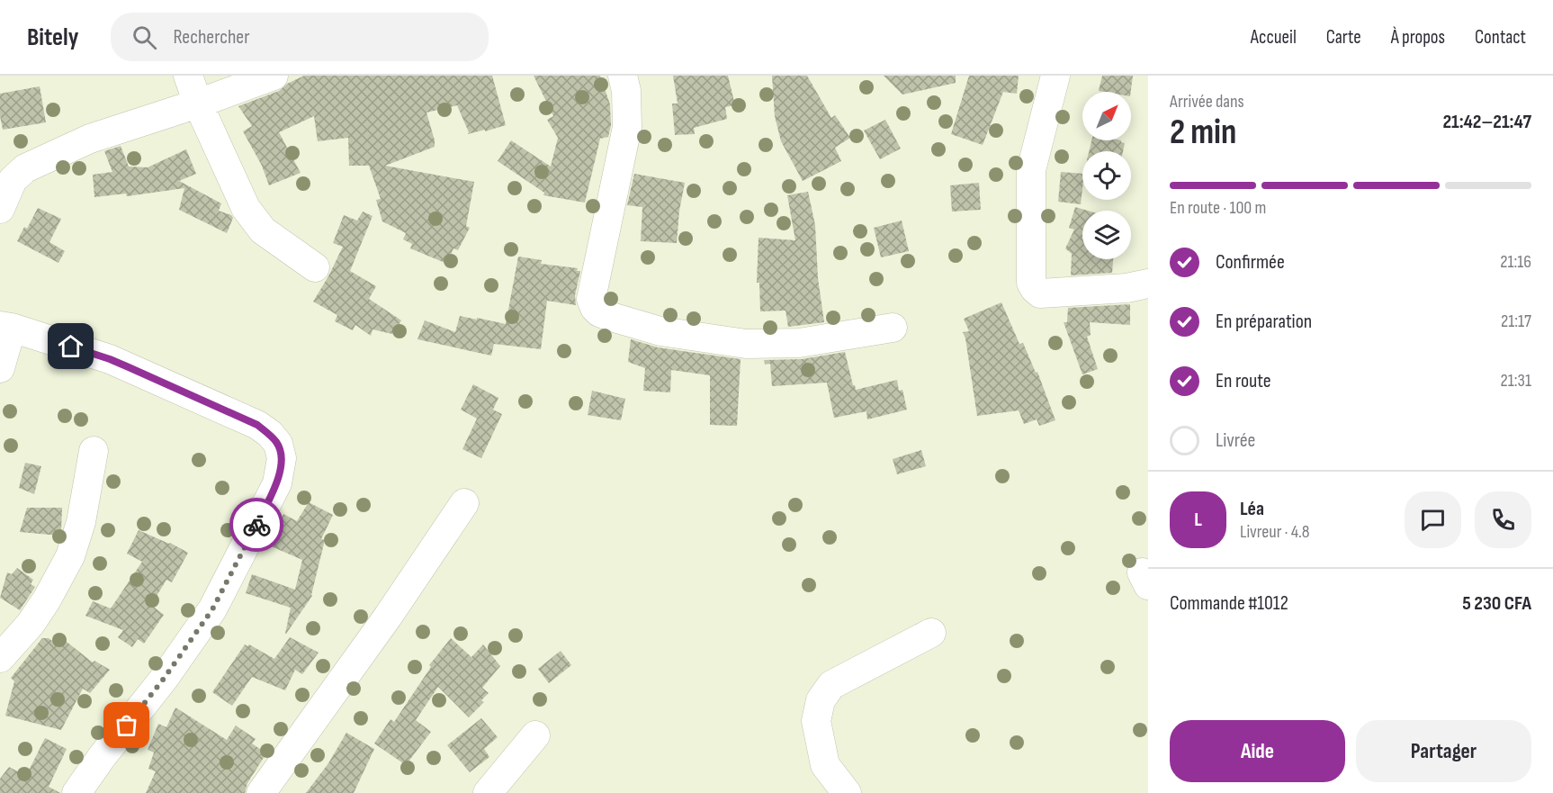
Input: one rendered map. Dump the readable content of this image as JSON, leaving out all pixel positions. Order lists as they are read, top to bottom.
{
  "north": "top right",
  "page": {
    "header": "Bitely",
    "search": "Rechercher",
    "nav": [
      "Accueil",
      "Carte",
      "À propos",
      "Contact"
    ],
    "heading": ["2 min", "Arrivée dans", "21:42–21:47"],
    "panel": [
      "Léa",
      "Livreur · 4.8",
      "Commande #1012",
      "5 230 CFA"
    ],
    "bar": "En route · 100 m",
    "list": [
      ["Confirmée", "21:16"],
      ["En préparation", "21:17"],
      ["En route", "21:31"],
      "Livrée"
    ],
    "round": "L",
    "buttons": ["Aide", "Partager"]
  }
}
